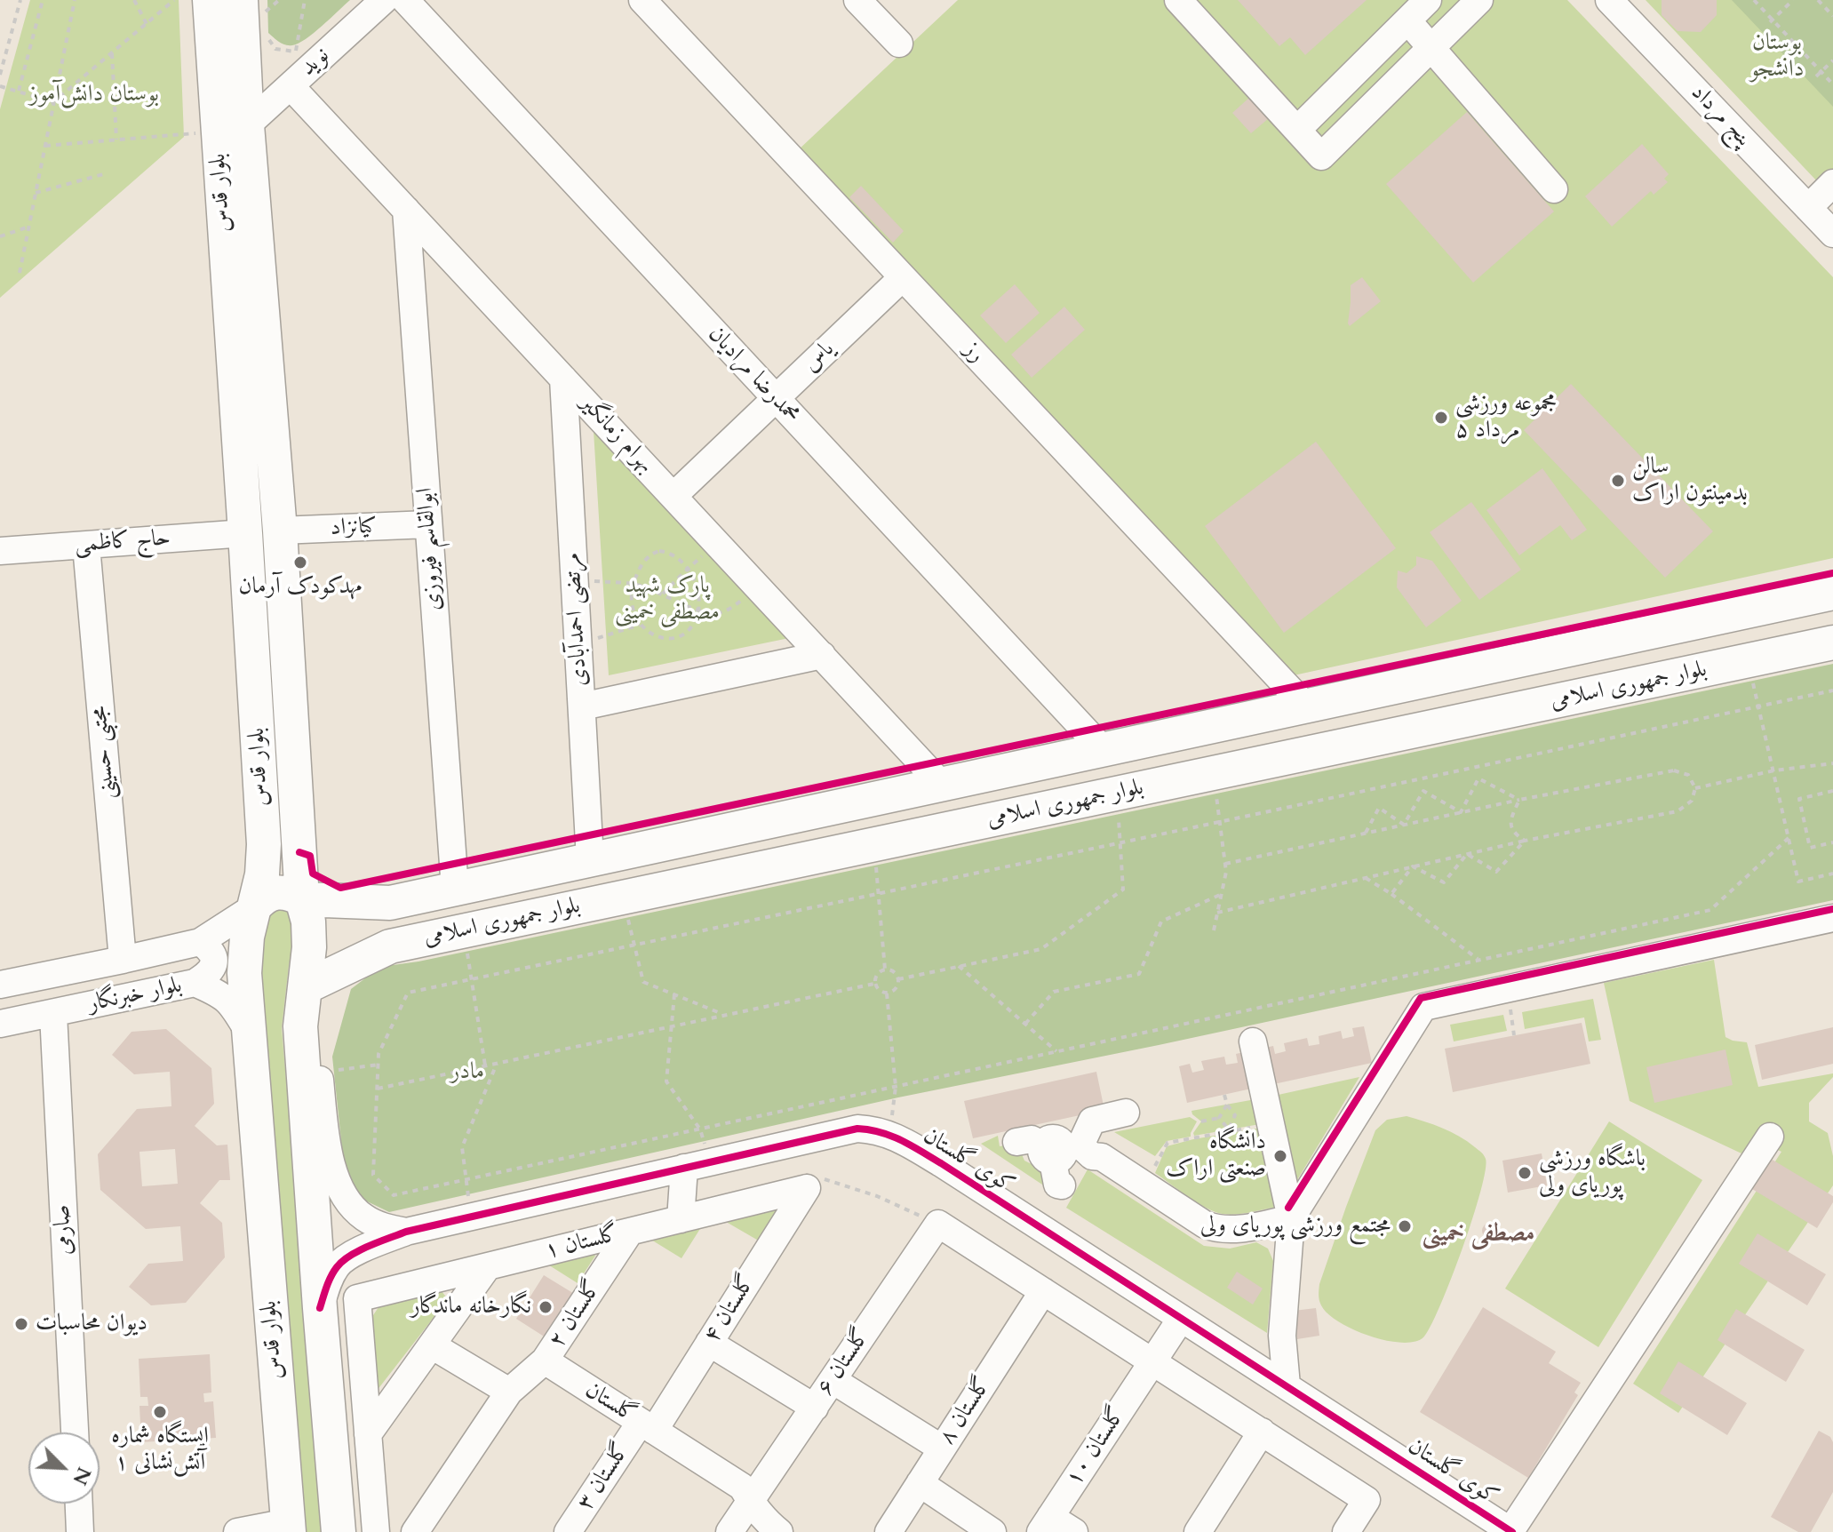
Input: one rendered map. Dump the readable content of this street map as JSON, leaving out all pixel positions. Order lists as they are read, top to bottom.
{
  "streets": {
    "main road": ["بلوار قدس", "بلوار جمهوری اسلامی"],
    "street": [
      "نوید",
      "پنج مرداد",
      "رز",
      "یاس",
      "محمدرضا مرادیان",
      "بهرام زمانگیر",
      "کیانزاد",
      "حاج کاظمی",
      "ابوالقاسم فیروزی",
      "مرتضی احمدآبادی",
      "مجتبی حسینی",
      "بلوار خبرنگار",
      "کوی گلستان",
      "صارمی",
      "گلستان ۱",
      "گلستان ۴",
      "گلستان ۲",
      "گلستان ۶",
      "گلستان",
      "گلستان ۸",
      "گلستان ۱۰",
      "گلستان ۳"
    ]
  },
  "crossings": [
    ["نوید", "بلوار قدس"],
    ["نوید", "بهرام زمانگیر"],
    ["بلوار قدس", "کیانزاد"],
    ["بلوار قدس", "حاج کاظمی"],
    ["بلوار قدس", "بلوار جمهوری اسلامی"],
    ["بلوار قدس", "بلوار خبرنگار"],
    ["بلوار قدس", "کوی گلستان"],
    ["رز", "یاس"],
    ["رز", "بلوار جمهوری اسلامی"],
    ["یاس", "محمدرضا مرادیان"],
    ["یاس", "بهرام زمانگیر"],
    ["محمدرضا مرادیان", "بلوار جمهوری اسلامی"],
    ["بهرام زمانگیر", "ابوالقاسم فیروزی"],
    ["بهرام زمانگیر", "مرتضی احمدآبادی"],
    ["بهرام زمانگیر", "بلوار جمهوری اسلامی"],
    ["کیانزاد", "ابوالقاسم فیروزی"],
    ["حاج کاظمی", "مجتبی حسینی"],
    ["ابوالقاسم فیروزی", "بلوار جمهوری اسلامی"],
    ["مرتضی احمدآبادی", "بلوار جمهوری اسلامی"],
    ["بلوار جمهوری اسلامی", "بلوار خبرنگار"],
    ["مجتبی حسینی", "بلوار خبرنگار"],
    ["بلوار خبرنگار", "صارمی"],
    ["کوی گلستان", "گلستان ۱۰"],
    ["گلستان ۱", "گلستان ۴"],
    ["گلستان ۱", "گلستان ۲"],
    ["گلستان ۴", "گلستان"],
    ["گلستان ۴", "گلستان ۳"],
    ["گلستان ۲", "گلستان"],
    ["گلستان ۶", "گلستان"],
    ["گلستان", "گلستان ۳"]
  ],
  "districts": ["مصطفی خمینی"],
  "parks": [
    "بوستان دانشجو",
    "بوستان دانش‌آموز",
    "پارک شهید مصطفی خمینی",
    "مادر"
  ],
  "places": [
    "مجموعه ورزشی ۵ مرداد",
    "سالن بدمینتون اراک",
    "مهدکودک آرمان",
    "دانشگاه صنعتی اراک",
    "باشگاه ورزشی پوریای ولی",
    "مجتمع ورزشی پوریای ولی",
    "نگارخانه ماندگار",
    "دیوان محاسبات",
    "ایستگاه شماره ۱ آتش‌نشانی"
  ],
  "north": "bottom right"
}
